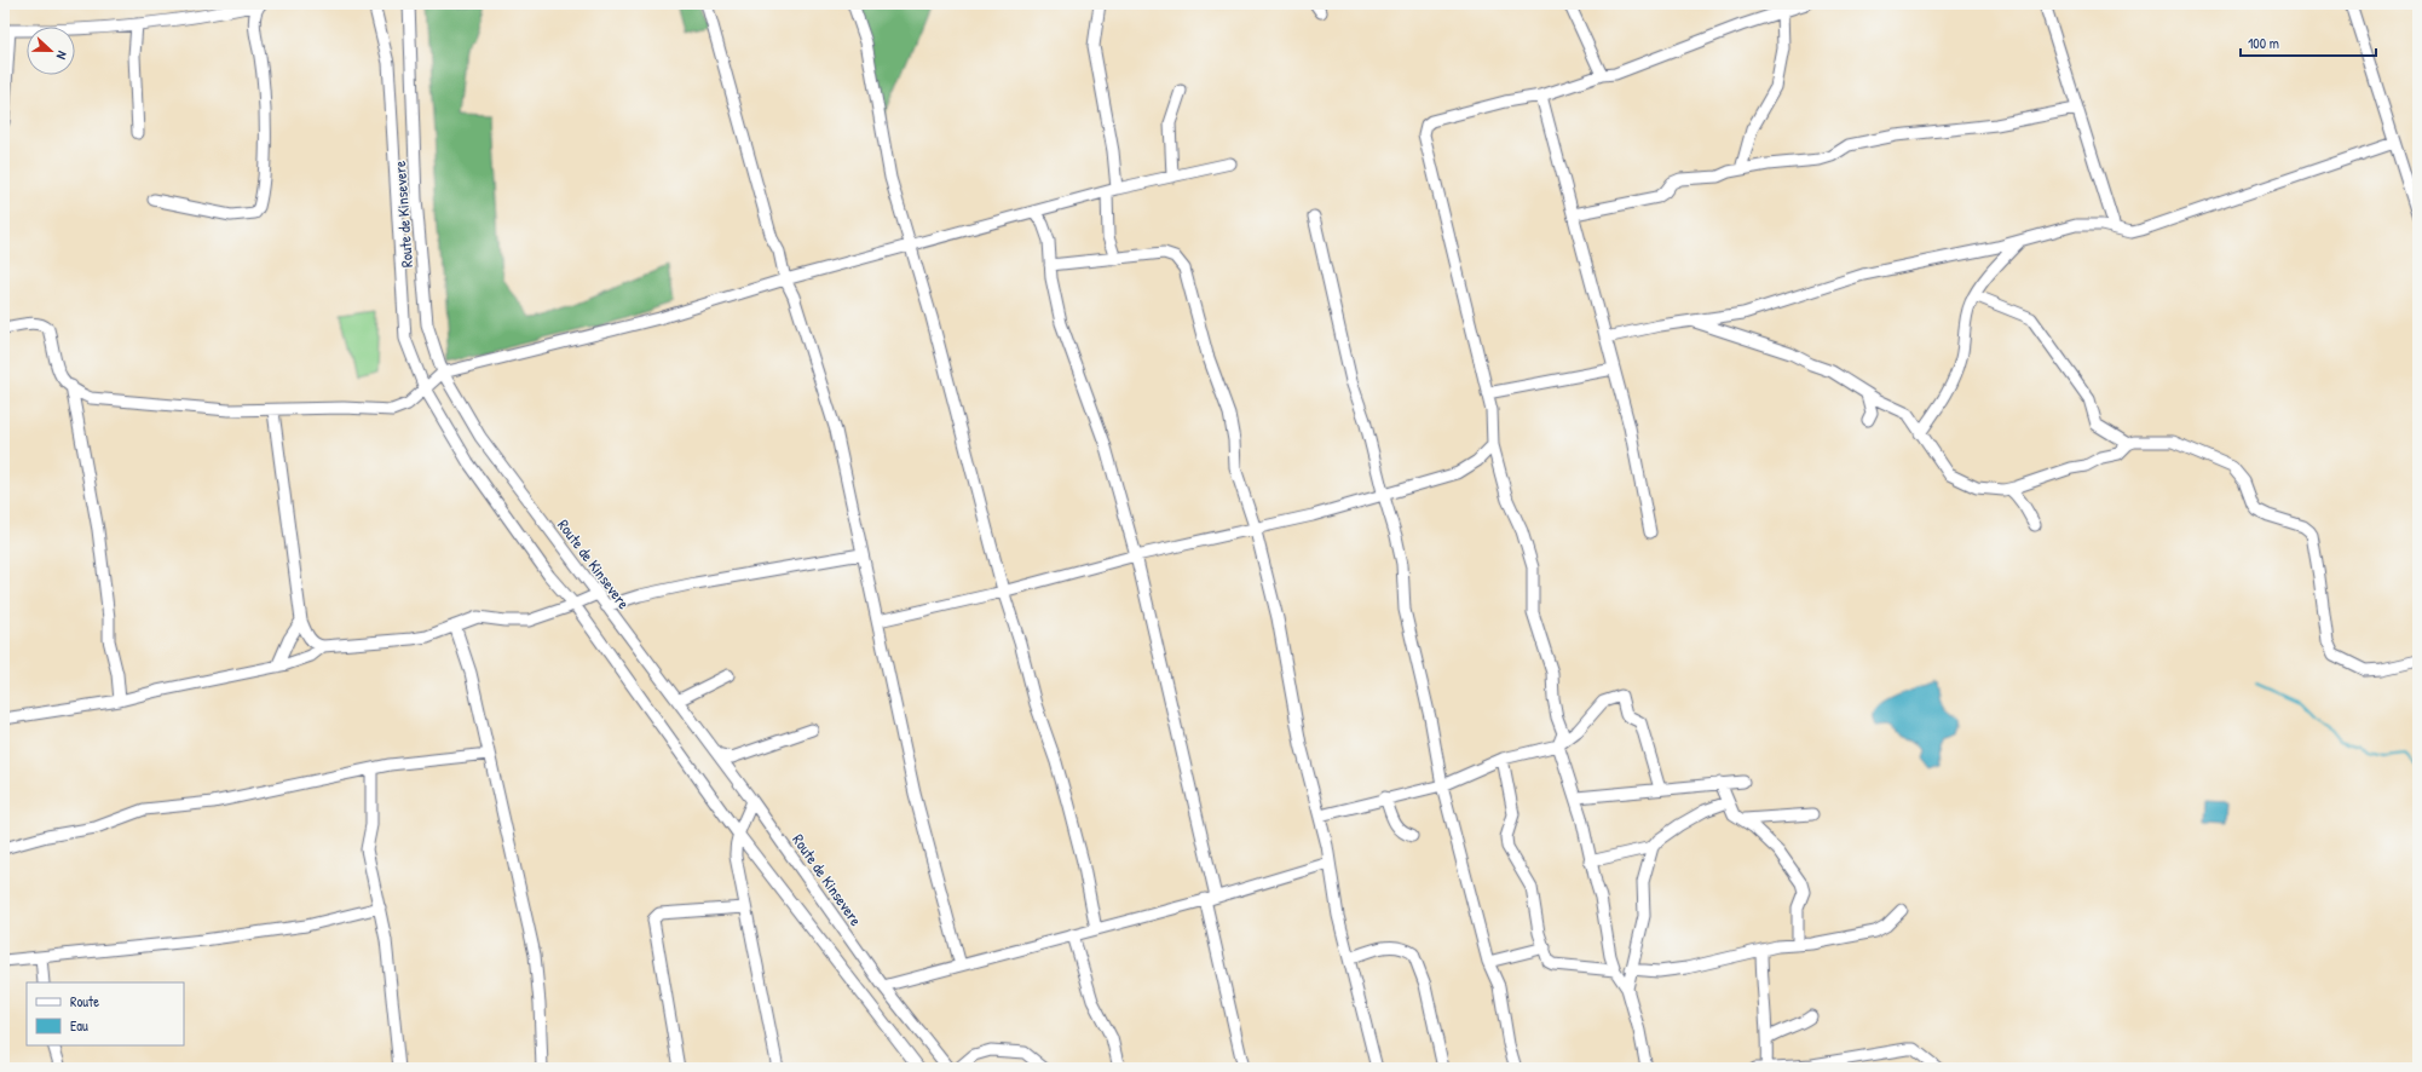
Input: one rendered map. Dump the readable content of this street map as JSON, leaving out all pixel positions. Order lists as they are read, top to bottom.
{
  "streets": {
    "street": ["Route de Kinsevere"]
  },
  "legend": ["Route", "Eau"],
  "scale_bar": "100 m",
  "north": "right"
}
